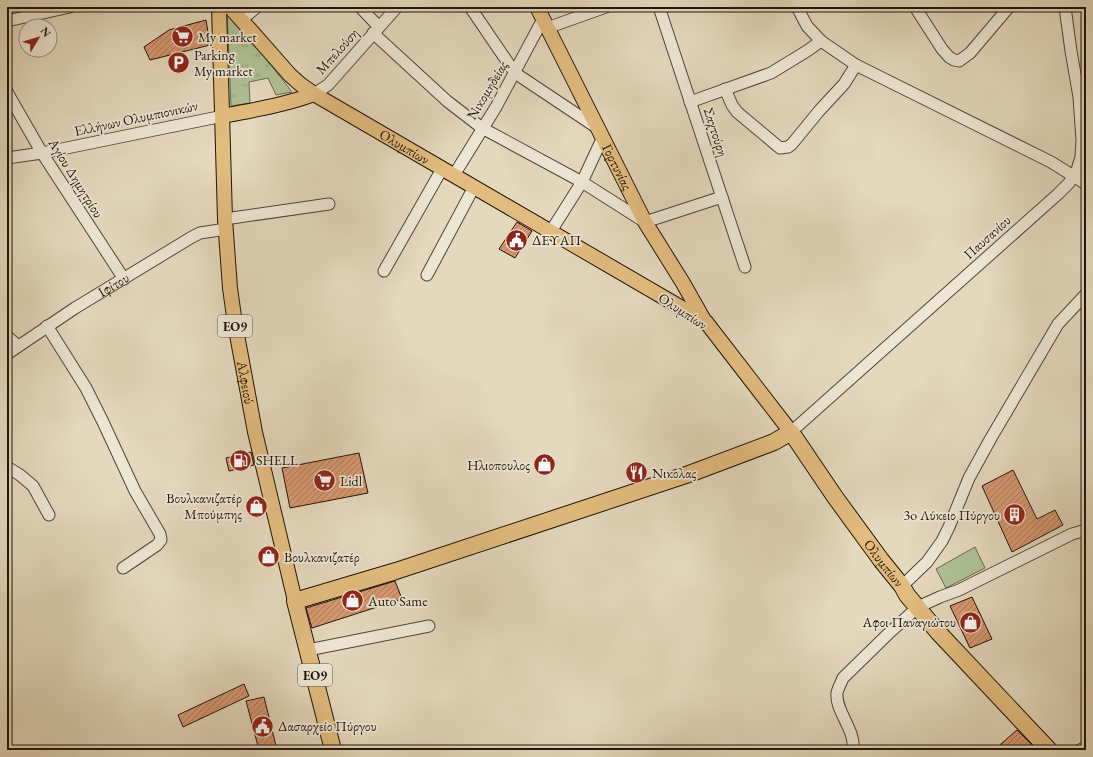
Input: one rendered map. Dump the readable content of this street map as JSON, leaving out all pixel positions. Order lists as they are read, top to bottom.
{
  "streets": {
    "highway": ["Ολυμπίων", "ΕΟ9", "Αλφειού"],
    "main road": ["Γορτυνίας"],
    "street": [
      "Μπελούση",
      "Νικομηδείας",
      "Ελλήνων Ολυμπιονικών",
      "Σαχτούρη",
      "Αγίου Δημητρίου",
      "Παυσανίου",
      "Ιφίτου"
    ]
  },
  "crossings": [
    ["Μπελούση", "Ολυμπίων"],
    ["Νικομηδείας", "Ολυμπίων"],
    ["Νικομηδείας", "Γορτυνίας"],
    ["Ελλήνων Ολυμπιονικών", "Αγίου Δημητρίου"],
    ["Ελλήνων Ολυμπιονικών", "Αλφειού"],
    ["Ολυμπίων", "Γορτυνίας"],
    ["Ολυμπίων", "Παυσανίου"],
    ["Αγίου Δημητρίου", "Ιφίτου"],
    ["Ιφίτου", "Αλφειού"]
  ],
  "places": {
    "supermarket": ["My market", "Lidl"],
    "parking": ["Parking My market"],
    "public building": ["ΔΕΥΑΠ", "Δασαρχείο Πύργου"],
    "fuel station": ["SHELL"],
    "shop": [
      "Ηλιοπουλος",
      "Βουλκανιζατέρ Μπούμπης",
      "Βουλκανιζατέρ",
      "Auto Same",
      "Αφοι Παναγιώτου"
    ],
    "restaurant": ["Νικολας"],
    "building": ["3o Λύκειο Πύργου"]
  },
  "north": "top right"
}
